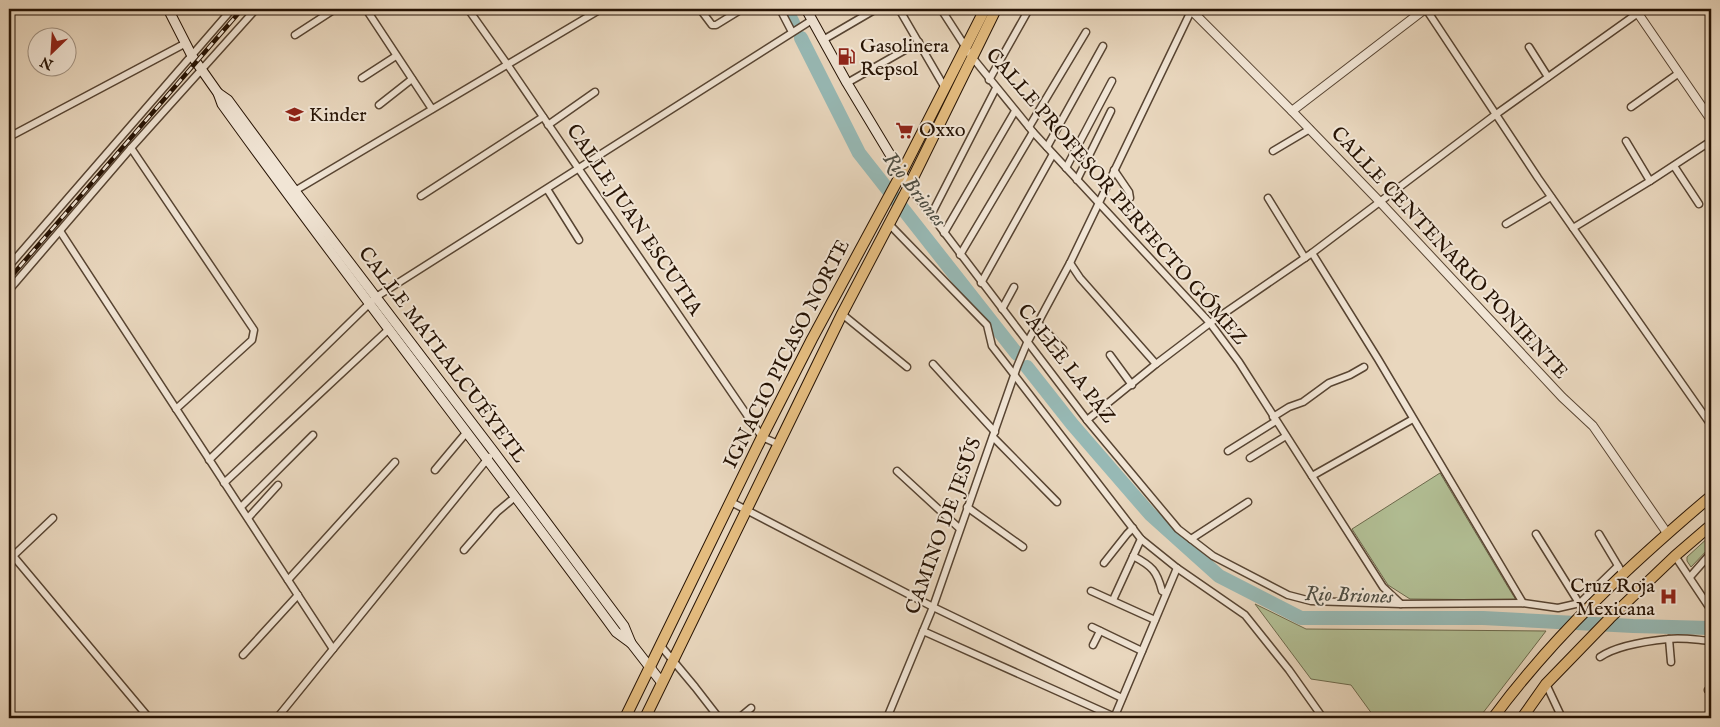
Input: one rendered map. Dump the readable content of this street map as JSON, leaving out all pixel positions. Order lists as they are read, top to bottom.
{
  "streets": {
    "main road": ["IGNACIO PICASO NORTE", "CALLE MATLALCUÉYETL", "CALLE LA PAZ"],
    "street": [
      "CALLE PROFESOR PERFECTO GÓMEZ",
      "CALLE JUAN ESCUTIA",
      "CALLE CENTENARIO PONIENTE",
      "CAMINO DE JESÚS"
    ]
  },
  "crossings": [
    ["CALLE PROFESOR PERFECTO GÓMEZ", "IGNACIO PICASO NORTE"],
    ["CALLE PROFESOR PERFECTO GÓMEZ", "CALLE LA PAZ"],
    ["CALLE PROFESOR PERFECTO GÓMEZ", "CAMINO DE JESÚS"],
    ["CALLE JUAN ESCUTIA", "IGNACIO PICASO NORTE"],
    ["CALLE CENTENARIO PONIENTE", "CAMINO DE JESÚS"],
    ["IGNACIO PICASO NORTE", "CALLE MATLALCUÉYETL"],
    ["IGNACIO PICASO NORTE", "CALLE LA PAZ"],
    ["CALLE LA PAZ", "CAMINO DE JESÚS"]
  ],
  "water": ["Rio Briones"],
  "places": {
    "fuel station": ["Gasolinera Repsol"],
    "school or university": ["Kinder"],
    "supermarket": ["Oxxo"],
    "hospital": ["Cruz Roja Mexicana"]
  },
  "north": "bottom left"
}
